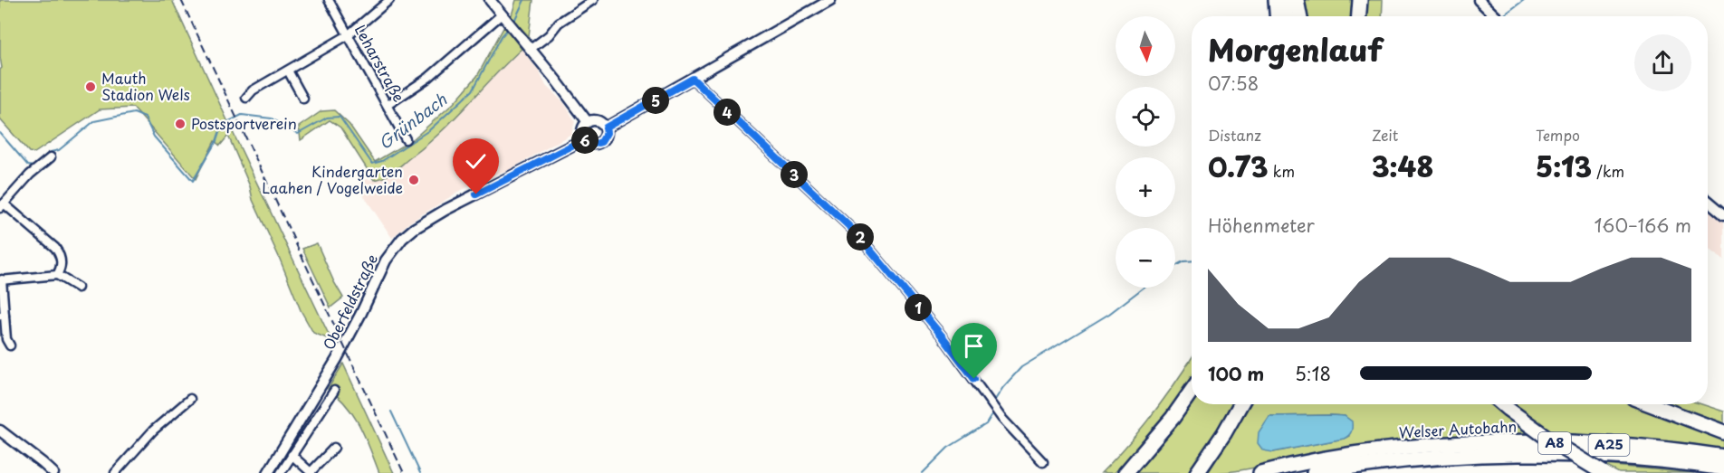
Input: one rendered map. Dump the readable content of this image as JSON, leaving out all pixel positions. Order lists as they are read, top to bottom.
{
  "streets": {
    "highway": ["Welser Autobahn", "A8", "A25"],
    "main road": ["Oberfeldstraße"],
    "street": ["Leharstraße"]
  },
  "water": ["Grünbach"],
  "places": ["Mauth Stadion Wels", "Postsportverein", "Kindergarten Laahen / Vogelweide"],
  "north": "bottom",
  "page": {
    "map_buttons": ["+", "−"],
    "heading": ["Morgenlauf", "07:58"],
    "pins": [
      "5",
      "4",
      "6",
      "3",
      "2",
      "1"
    ],
    "stats": [
      ["Distanz", "0.73 km"],
      ["Zeit", "3:48"],
      ["Tempo", "5:13 /km"]
    ],
    "chart": ["Höhenmeter", "160–166 m"],
    "list": [
      {
        "name": "100 m",
        "note": "5:18"
      }
    ]
  }
}
